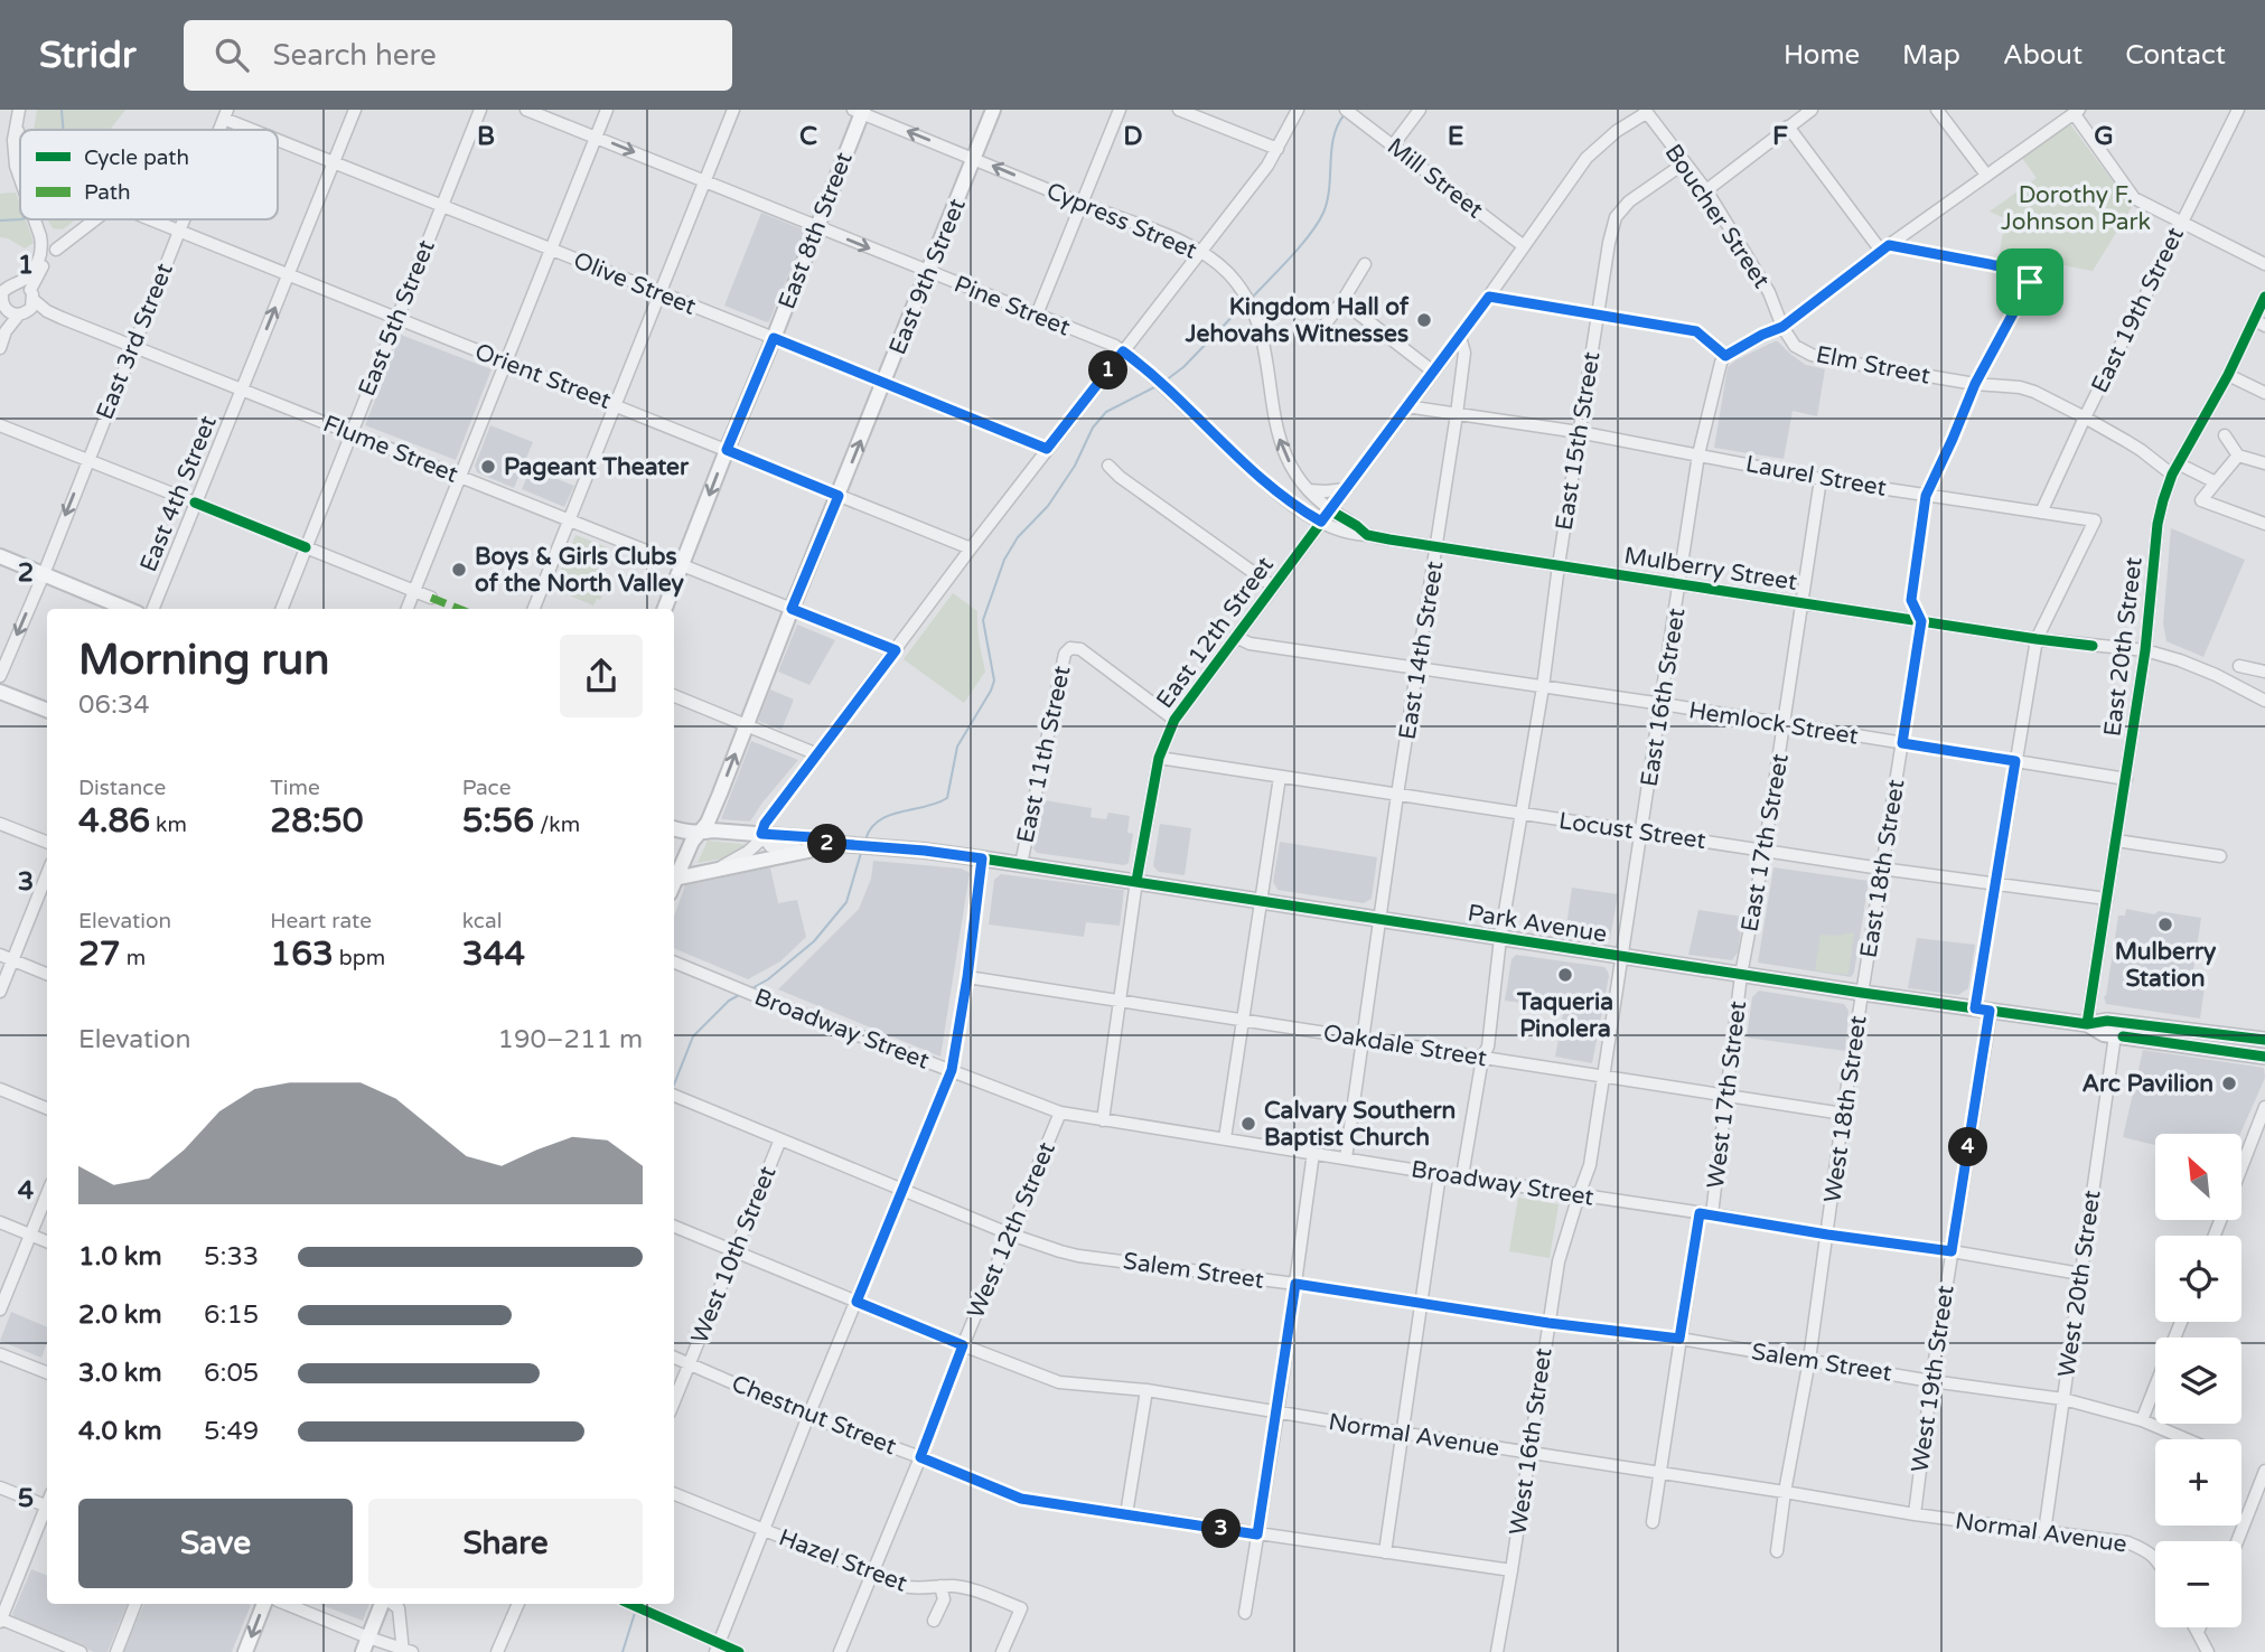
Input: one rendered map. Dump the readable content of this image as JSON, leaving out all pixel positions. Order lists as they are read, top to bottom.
{
  "streets": {
    "main road": ["East 8th Street", "East 9th Street", "Park Avenue"],
    "street": [
      "Mill Street",
      "Boucher Street",
      "Cypress Street",
      "Olive Street",
      "Pine Street",
      "East 19th Street",
      "East 5th Street",
      "East 3rd Street",
      "Elm Street",
      "Orient Street",
      "East 15th Street",
      "Flume Street",
      "Laurel Street",
      "East 4th Street",
      "Mulberry Street",
      "East 12th Street",
      "East 20th Street",
      "East 14th Street",
      "East 16th Street",
      "Hemlock Street",
      "East 11th Street",
      "Locust Street",
      "East 17th Street",
      "East 18th Street",
      "Broadway Street",
      "Oakdale Street",
      "West 17th Street",
      "West 18th Street",
      "West 12th Street",
      "West 10th Street",
      "Salem Street",
      "West 20th Street",
      "West 19th Street",
      "Chestnut Street",
      "Normal Avenue",
      "West 16th Street",
      "Hazel Street"
    ]
  },
  "crossings": [
    ["Mill Street", "East 12th Street"],
    ["Boucher Street", "Elm Street"],
    ["Boucher Street", "East 15th Street"],
    ["Boucher Street", "East 12th Street"],
    ["Cypress Street", "East 8th Street"],
    ["Cypress Street", "East 9th Street"],
    ["Cypress Street", "Mulberry Street"],
    ["Cypress Street", "East 12th Street"],
    ["East 8th Street", "Olive Street"],
    ["East 8th Street", "Pine Street"],
    ["East 8th Street", "Orient Street"],
    ["East 8th Street", "Flume Street"],
    ["East 9th Street", "Olive Street"],
    ["East 9th Street", "Pine Street"],
    ["East 9th Street", "Orient Street"],
    ["East 9th Street", "Flume Street"],
    ["East 9th Street", "Park Avenue"],
    ["Olive Street", "East 5th Street"],
    ["Olive Street", "East 4th Street"],
    ["Pine Street", "Mulberry Street"],
    ["Pine Street", "East 12th Street"],
    ["East 19th Street", "Laurel Street"],
    ["East 5th Street", "Orient Street"],
    ["East 5th Street", "Flume Street"],
    ["East 3rd Street", "Orient Street"],
    ["East 3rd Street", "Flume Street"],
    ["Elm Street", "East 18th Street"],
    ["Orient Street", "East 4th Street"],
    ["East 15th Street", "Laurel Street"],
    ["East 15th Street", "Mulberry Street"],
    ["East 15th Street", "Hemlock Street"],
    ["East 15th Street", "Locust Street"],
    ["East 15th Street", "Park Avenue"],
    ["East 15th Street", "Broadway Street"],
    ["East 15th Street", "Oakdale Street"],
    ["Flume Street", "East 4th Street"],
    ["Laurel Street", "Mulberry Street"],
    ["Laurel Street", "East 12th Street"],
    ["Laurel Street", "East 14th Street"],
    ["Laurel Street", "East 16th Street"],
    ["Laurel Street", "East 17th Street"],
    ["Laurel Street", "East 18th Street"],
    ["Mulberry Street", "East 12th Street"],
    ["Mulberry Street", "East 20th Street"],
    ["Mulberry Street", "East 14th Street"],
    ["Mulberry Street", "East 16th Street"],
    ["Mulberry Street", "East 17th Street"],
    ["Mulberry Street", "East 18th Street"],
    ["East 12th Street", "East 14th Street"],
    ["East 12th Street", "Hemlock Street"],
    ["East 12th Street", "East 11th Street"],
    ["East 12th Street", "Locust Street"],
    ["East 12th Street", "Park Avenue"],
    ["East 20th Street", "Hemlock Street"],
    ["East 20th Street", "Locust Street"],
    ["East 20th Street", "Park Avenue"],
    ["East 14th Street", "Hemlock Street"],
    ["East 14th Street", "Locust Street"],
    ["East 14th Street", "Park Avenue"],
    ["East 14th Street", "Broadway Street"],
    ["East 14th Street", "Oakdale Street"],
    ["East 16th Street", "Hemlock Street"],
    ["East 16th Street", "Locust Street"],
    ["East 16th Street", "Park Avenue"],
    ["East 16th Street", "West 16th Street"],
    ["Hemlock Street", "East 17th Street"],
    ["Hemlock Street", "East 18th Street"],
    ["East 11th Street", "Park Avenue"],
    ["Locust Street", "East 17th Street"],
    ["Locust Street", "East 18th Street"],
    ["East 17th Street", "Park Avenue"],
    ["East 17th Street", "West 17th Street"],
    ["East 18th Street", "Park Avenue"],
    ["East 18th Street", "West 18th Street"],
    ["Park Avenue", "West 17th Street"],
    ["Park Avenue", "West 18th Street"],
    ["Park Avenue", "West 20th Street"],
    ["Park Avenue", "West 19th Street"],
    ["Park Avenue", "West 16th Street"],
    ["Broadway Street", "West 17th Street"],
    ["Broadway Street", "West 18th Street"],
    ["Broadway Street", "West 12th Street"],
    ["Broadway Street", "West 20th Street"],
    ["Broadway Street", "West 19th Street"],
    ["Broadway Street", "West 16th Street"],
    ["Oakdale Street", "West 17th Street"],
    ["Oakdale Street", "West 18th Street"],
    ["Oakdale Street", "West 16th Street"],
    ["West 17th Street", "Salem Street"],
    ["West 17th Street", "Normal Avenue"],
    ["West 18th Street", "Salem Street"],
    ["West 18th Street", "Normal Avenue"],
    ["West 12th Street", "Salem Street"],
    ["West 12th Street", "Chestnut Street"],
    ["West 12th Street", "Normal Avenue"],
    ["West 12th Street", "Hazel Street"],
    ["West 10th Street", "Salem Street"],
    ["West 10th Street", "Chestnut Street"],
    ["West 10th Street", "Normal Avenue"],
    ["Salem Street", "West 20th Street"],
    ["Salem Street", "West 19th Street"],
    ["Salem Street", "West 16th Street"],
    ["West 20th Street", "Normal Avenue"],
    ["West 19th Street", "Normal Avenue"],
    ["Chestnut Street", "West 16th Street"],
    ["Normal Avenue", "West 16th Street"]
  ],
  "one_way": ["Cypress Street", "East 3rd Street"],
  "parks": ["Dorothy F. Johnson Park"],
  "places": [
    "Kingdom Hall of Jehovahs Witnesses",
    "Pageant Theater",
    "Boys & Girls Clubs of the North Valley",
    "Mulberry Station",
    "Taqueria Pinolera",
    "Arc Pavilion",
    "Calvary Southern Baptist Church"
  ],
  "legend": ["Cycle path", "Path"],
  "north": "top left",
  "page": {
    "header": "Stridr",
    "search": "Search here",
    "nav": [
      "Home",
      "Map",
      "About",
      "Contact"
    ],
    "pins": [
      "1",
      "2",
      "4",
      "3"
    ],
    "heading": ["Morning run", "06:34"],
    "stats": [
      ["Distance", "4.86 km"],
      ["Time", "28:50"],
      ["Pace", "5:56 /km"],
      ["Elevation", "27 m"],
      ["Heart rate", "163 bpm"],
      ["kcal", "344"]
    ],
    "chart": ["Elevation", "190–211 m"],
    "map_buttons": ["+", "−"],
    "list": [
      {
        "name": "1.0 km",
        "note": "5:33"
      },
      {
        "name": "2.0 km",
        "note": "6:15"
      },
      {
        "name": "3.0 km",
        "note": "6:05"
      },
      {
        "name": "4.0 km",
        "note": "5:49"
      }
    ],
    "buttons": ["Save", "Share"]
  },
  "grid": {
    "columns": [
      "B",
      "C",
      "D",
      "E",
      "F",
      "G"
    ],
    "rows": [
      "1",
      "2",
      "3",
      "4",
      "5"
    ]
  }
}
